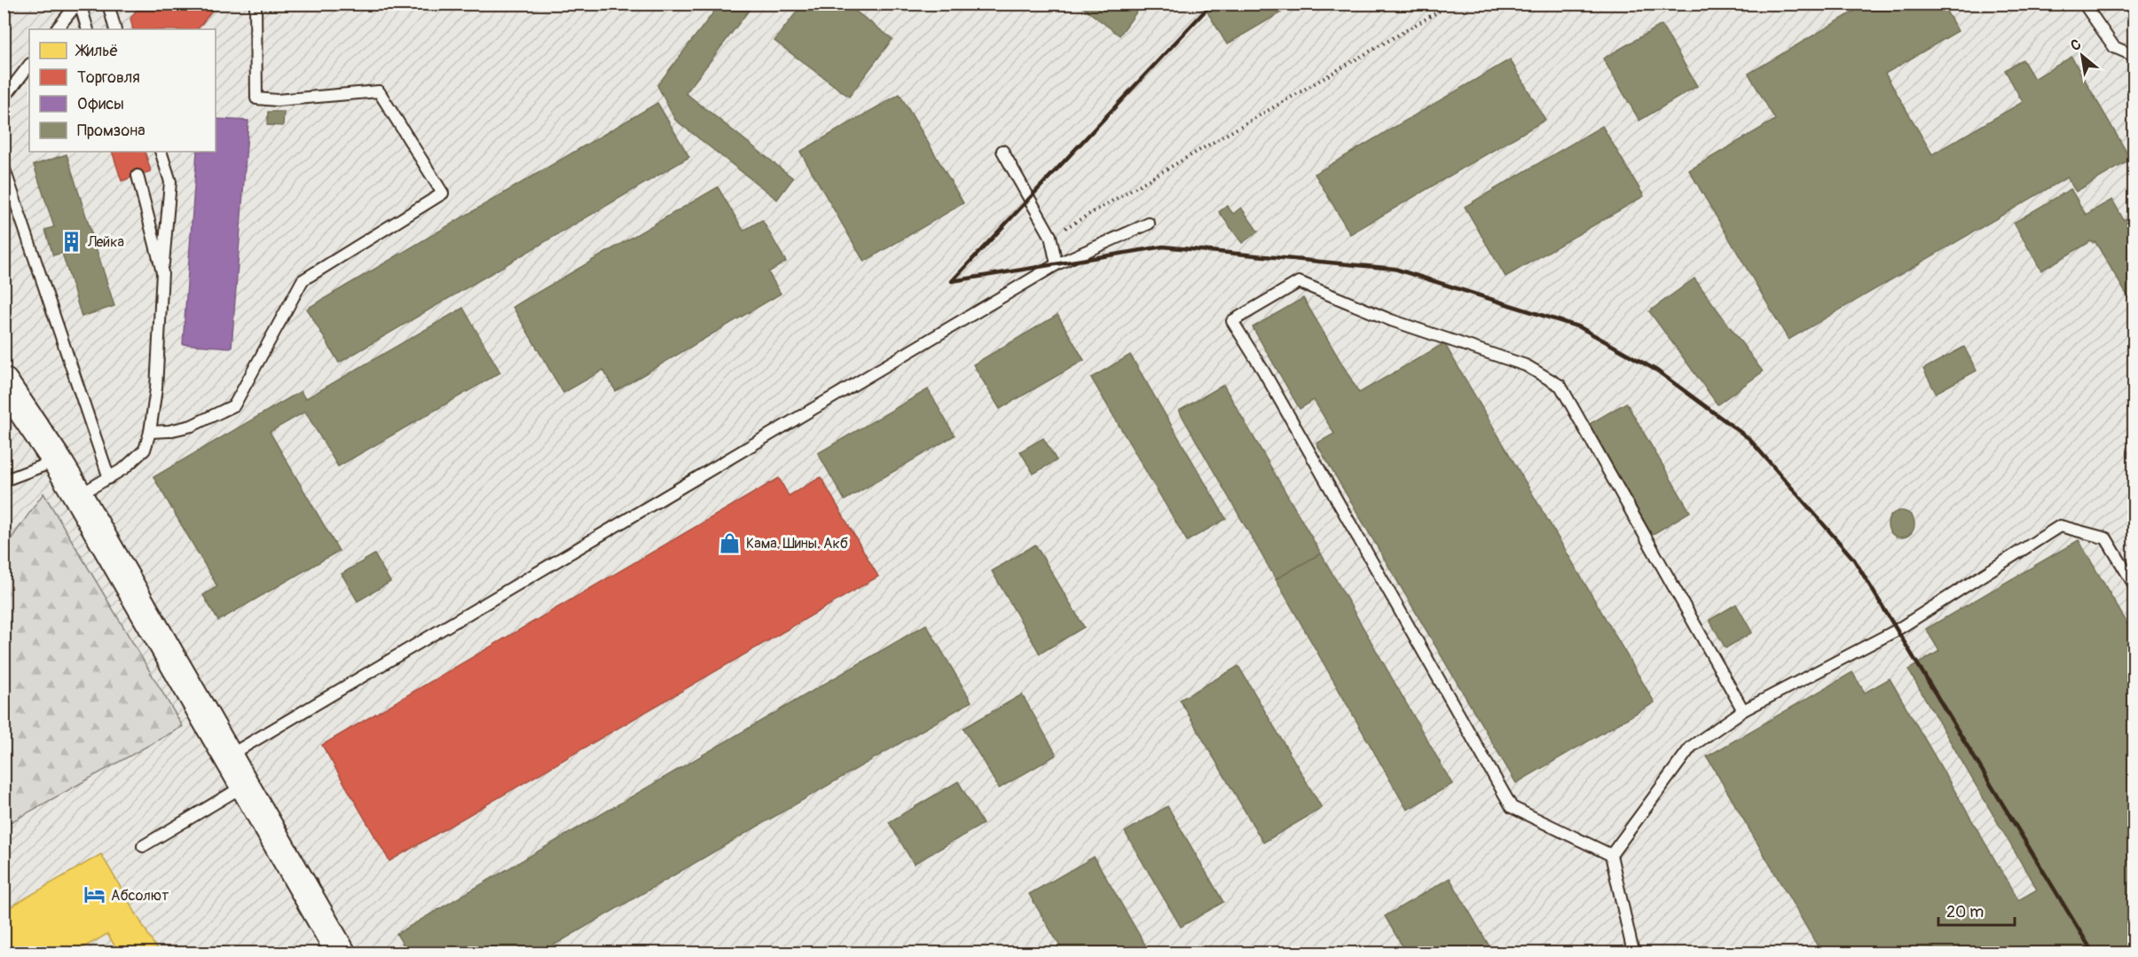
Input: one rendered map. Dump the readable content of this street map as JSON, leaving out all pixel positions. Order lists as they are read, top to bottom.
{
  "places": {
    "building": ["Лейка"],
    "shop": ["Кама. Шины. Акб"],
    "hotel": ["Абсолют"]
  },
  "legend": [
    "Жильё",
    "Торговля",
    "Офисы",
    "Промзона"
  ],
  "scale_bar": "20 m",
  "north": "top left"
}
